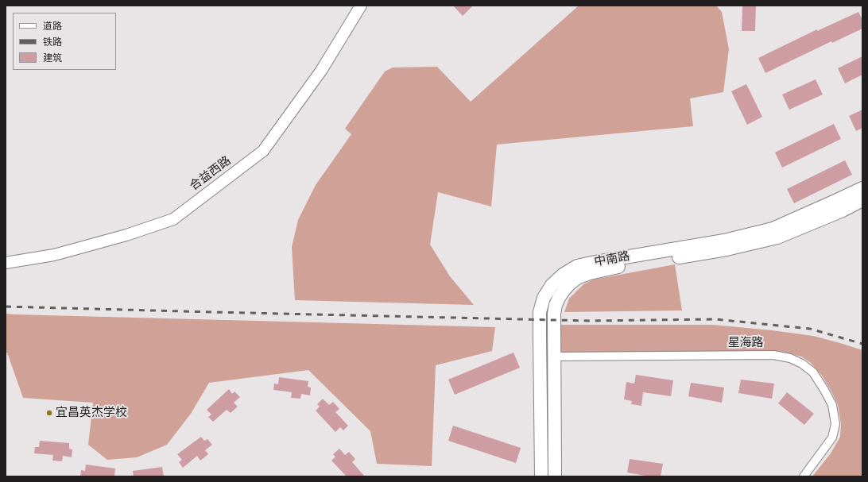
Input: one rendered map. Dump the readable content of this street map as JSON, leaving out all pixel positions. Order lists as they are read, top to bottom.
{
  "streets": {
    "main road": ["中南路"],
    "street": ["合益西路", "星海路"]
  },
  "crossings": [
    ["中南路", "星海路"]
  ],
  "places": ["宜昌英杰学校"],
  "legend": ["道路", "铁路", "建筑"]
}
